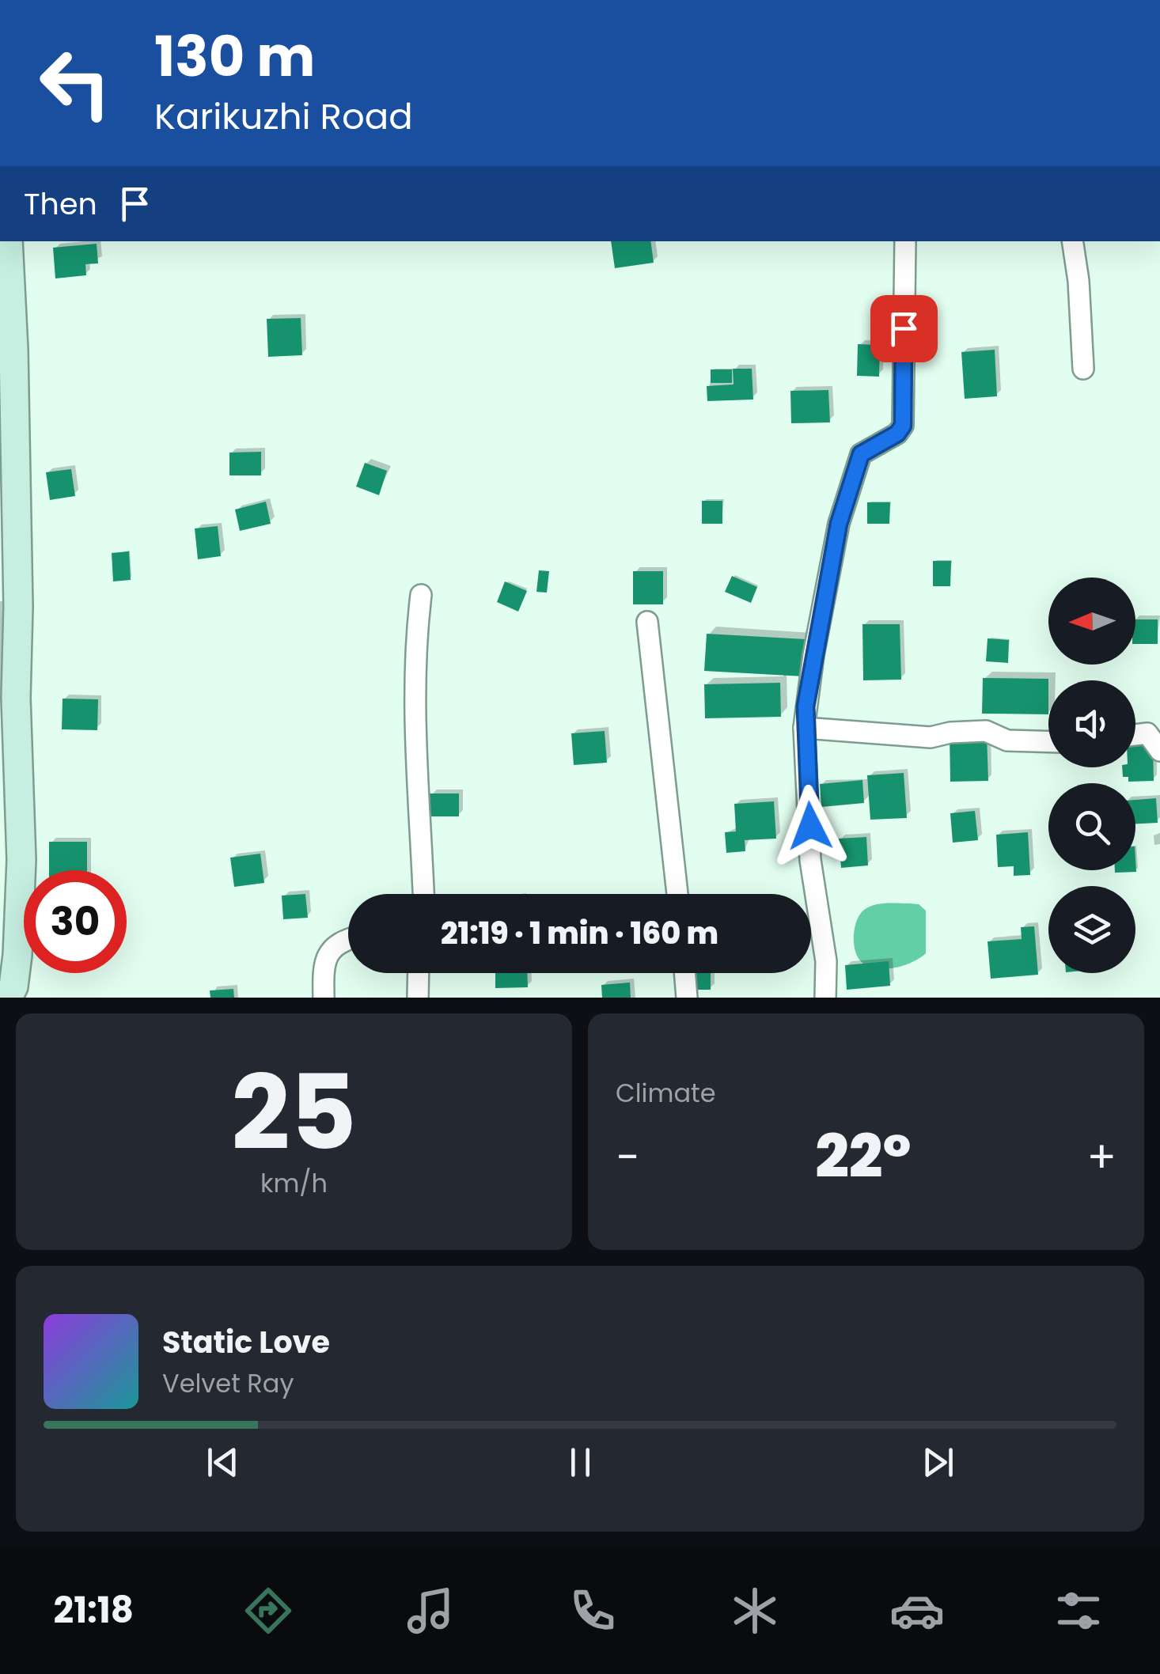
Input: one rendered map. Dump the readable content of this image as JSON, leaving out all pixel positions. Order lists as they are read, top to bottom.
{
  "north": "left",
  "page": {
    "turn": ["130 m", "Karikuzhi Road"],
    "then": "Then",
    "limit": "30",
    "trip": "21:19 · 1 min · 160 m",
    "tile": [
      ["25", "km/h"],
      "Climate"
    ],
    "heat": ["−", "22°", "+"],
    "song": ["Static Love", "Velvet Ray"],
    "tabs": "21:18"
  }
}
